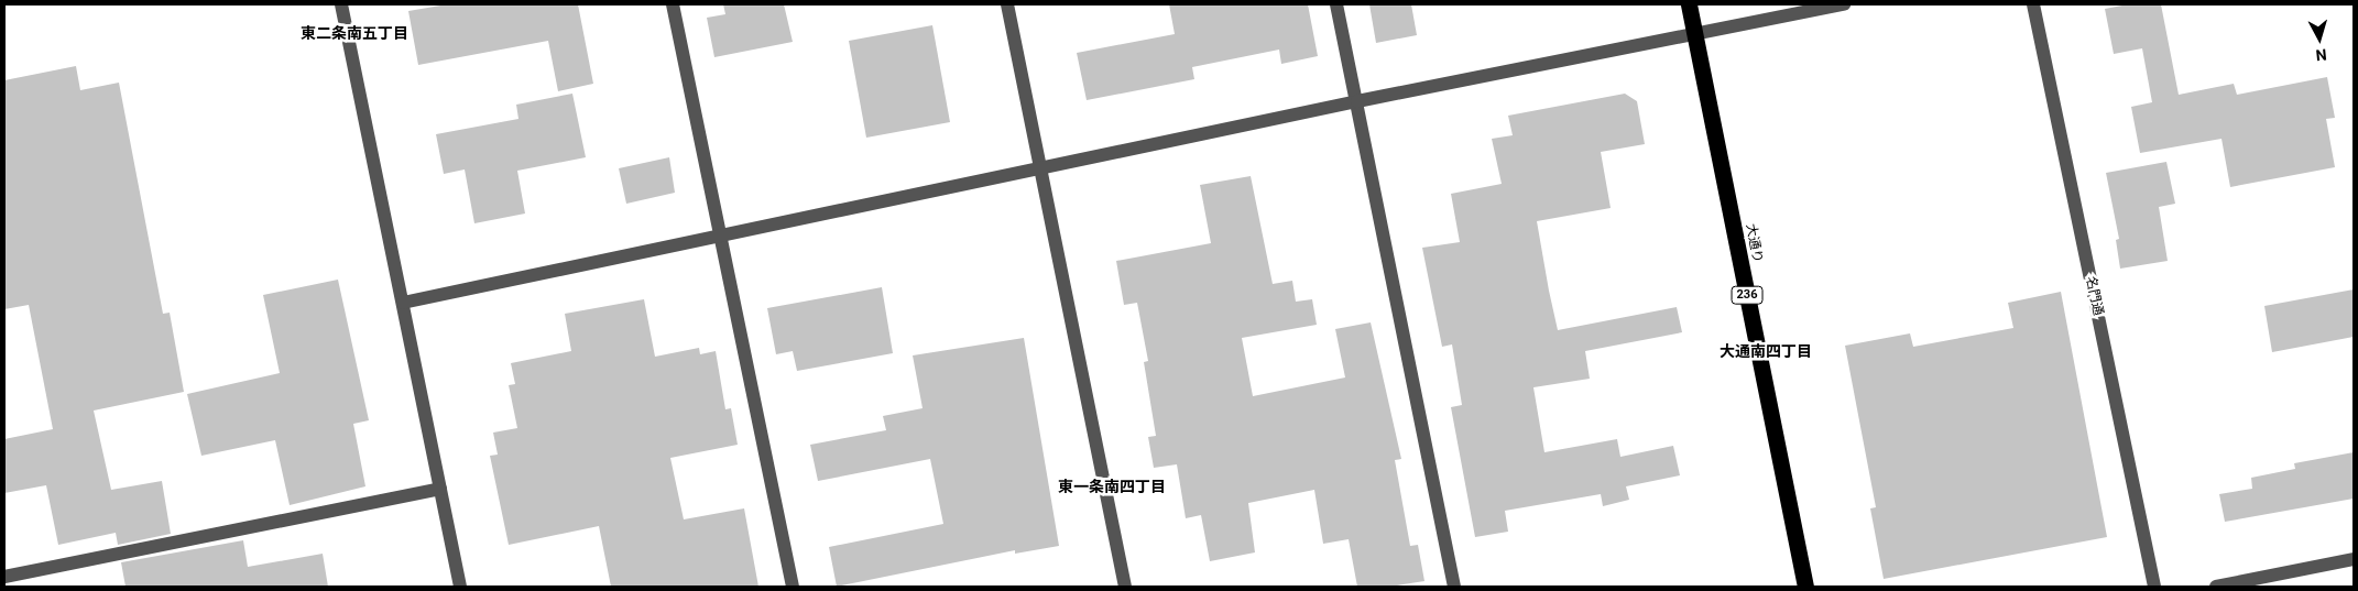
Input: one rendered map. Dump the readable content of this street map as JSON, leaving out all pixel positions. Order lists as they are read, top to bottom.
{
  "streets": {
    "highway": ["大通り", "236"],
    "street": ["名門通"]
  },
  "districts": ["東二条南五丁目", "大通南四丁目", "東一条南四丁目"],
  "north": "bottom"
}
